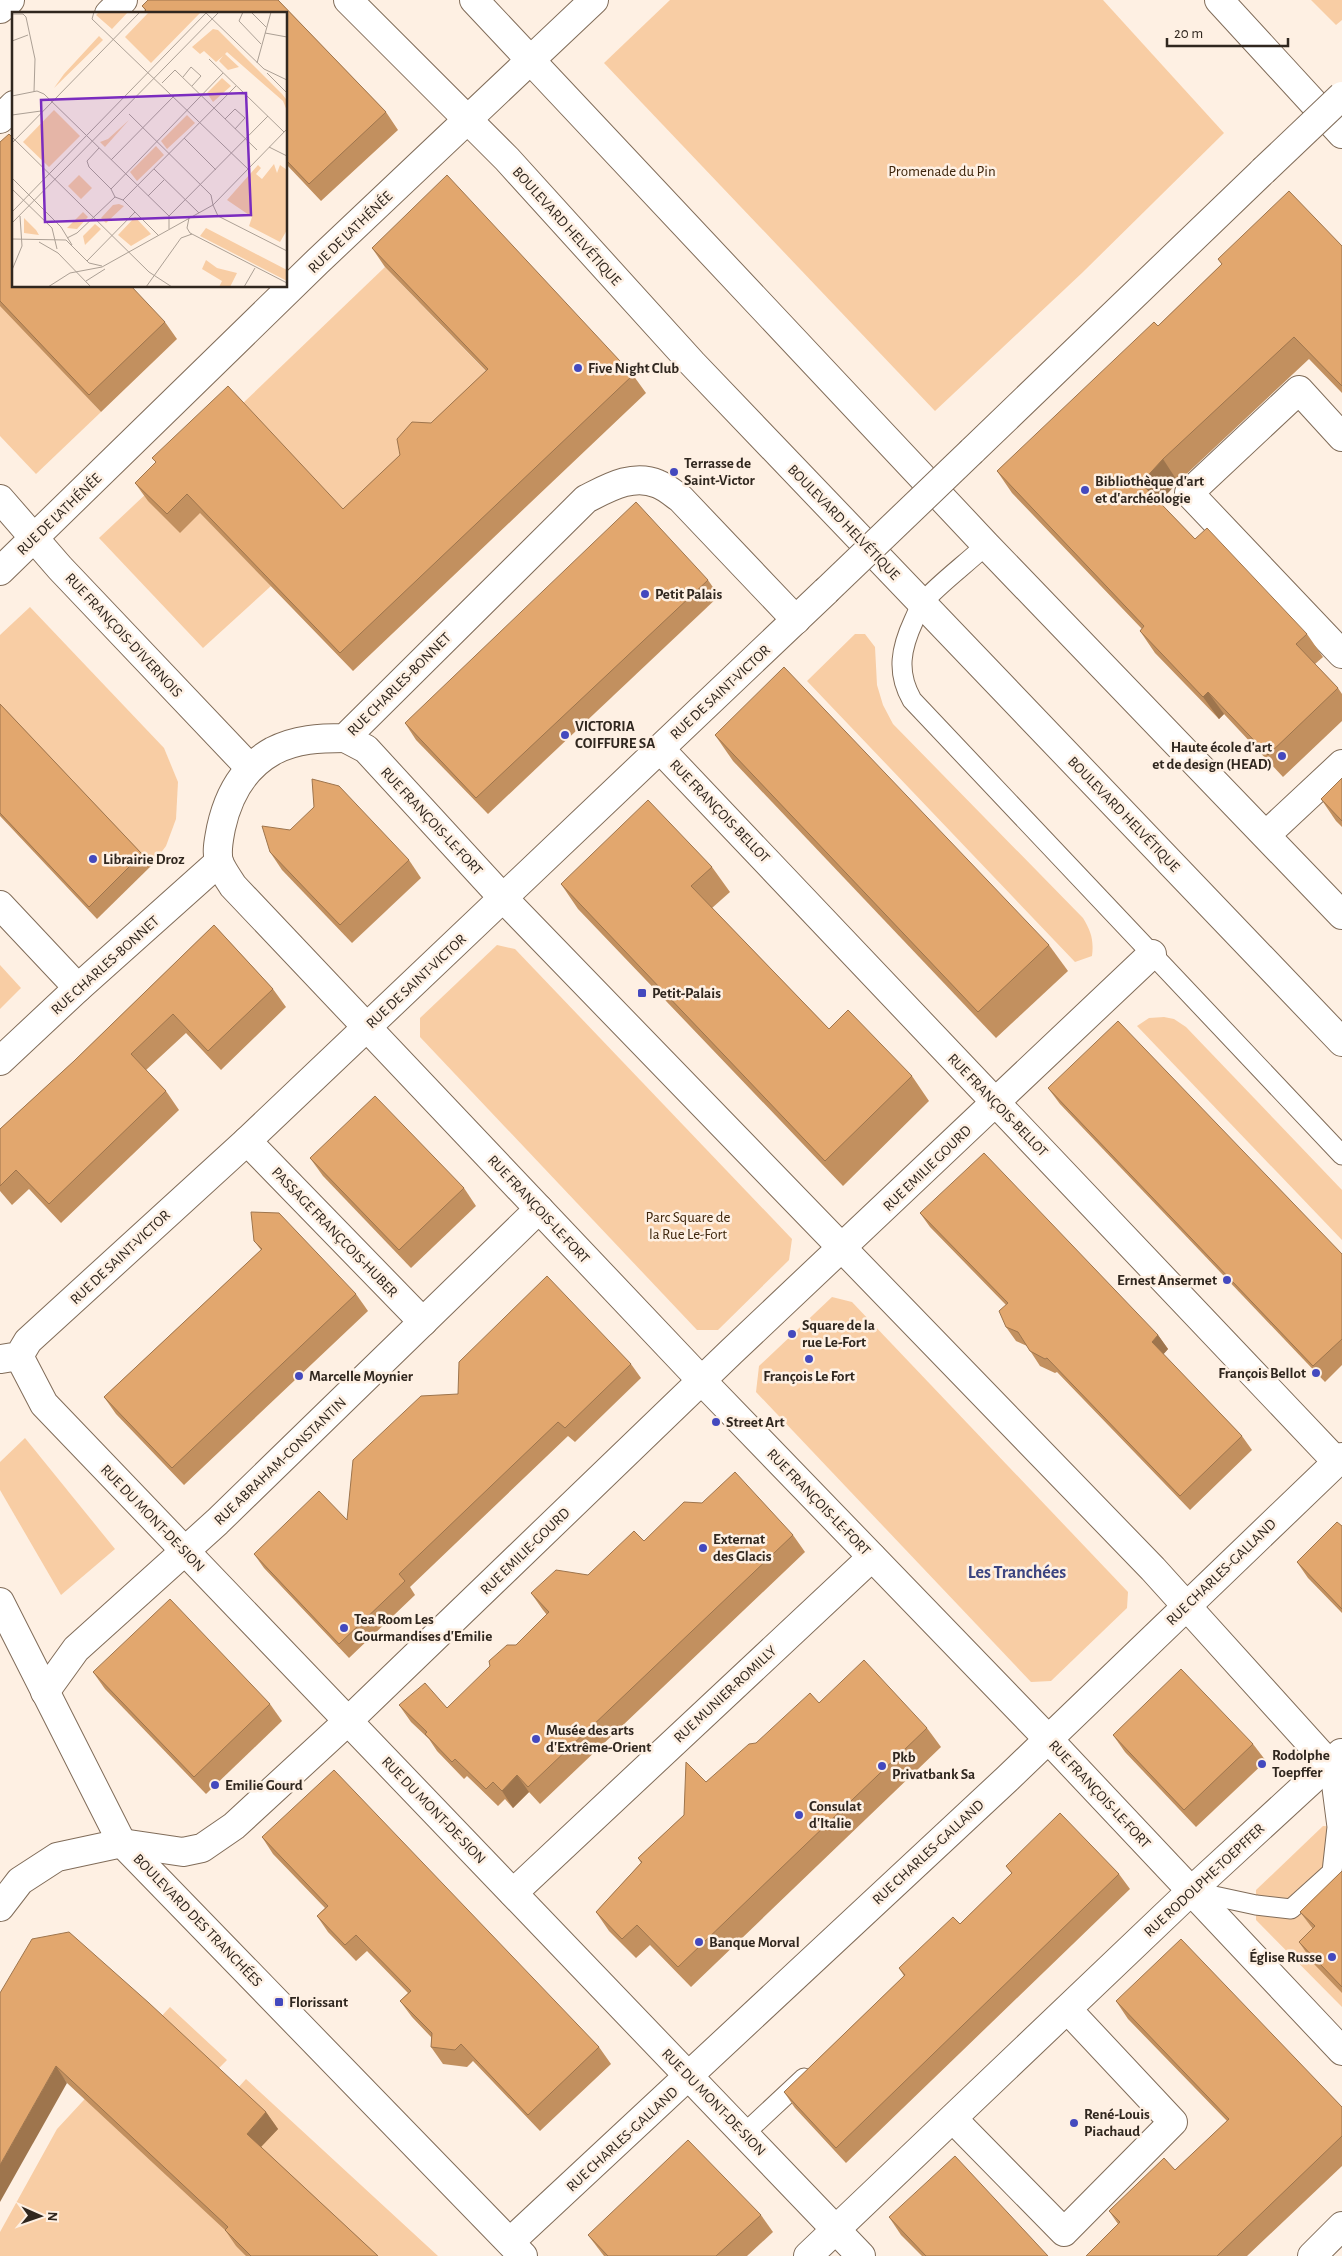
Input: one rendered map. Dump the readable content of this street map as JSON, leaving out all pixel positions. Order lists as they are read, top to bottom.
{
  "streets": {
    "street": [
      "BOULEVARD HELVÉTIQUE",
      "RUE DE L'ATHÉNÉE",
      "RUE FRANÇOIS-D'IVERNOIS",
      "RUE CHARLES-BONNET",
      "RUE DE SAINT-VICTOR",
      "RUE FRANÇOIS-BELLOT",
      "RUE FRANÇOIS-LE-FORT",
      "RUE EMILIE GOURD",
      "PASSAGE FRANÇCOIS-HUBER",
      "RUE ABRAHAM-CONSTANTIN",
      "RUE DU MONT-DE-SION",
      "RUE EMILIE-GOURD",
      "RUE CHARLES-GALLAND",
      "RUE MUNIER-ROMILLY",
      "RUE RODOLPHE-TOEPFFER",
      "BOULEVARD DES TRANCHÉES"
    ]
  },
  "crossings": [
    ["BOULEVARD HELVÉTIQUE", "RUE DE L'ATHÉNÉE"],
    ["RUE DE L'ATHÉNÉE", "RUE FRANÇOIS-D'IVERNOIS"],
    ["RUE FRANÇOIS-D'IVERNOIS", "RUE CHARLES-BONNET"],
    ["RUE CHARLES-BONNET", "RUE DE SAINT-VICTOR"],
    ["RUE CHARLES-BONNET", "RUE FRANÇOIS-LE-FORT"],
    ["RUE DE SAINT-VICTOR", "RUE FRANÇOIS-BELLOT"],
    ["RUE DE SAINT-VICTOR", "RUE FRANÇOIS-LE-FORT"],
    ["RUE DE SAINT-VICTOR", "PASSAGE FRANÇCOIS-HUBER"],
    ["RUE DE SAINT-VICTOR", "RUE DU MONT-DE-SION"],
    ["RUE FRANÇOIS-BELLOT", "RUE EMILIE GOURD"],
    ["RUE FRANÇOIS-BELLOT", "RUE CHARLES-GALLAND"],
    ["RUE FRANÇOIS-LE-FORT", "RUE EMILIE GOURD"],
    ["RUE FRANÇOIS-LE-FORT", "RUE ABRAHAM-CONSTANTIN"],
    ["RUE FRANÇOIS-LE-FORT", "RUE EMILIE-GOURD"],
    ["RUE FRANÇOIS-LE-FORT", "RUE CHARLES-GALLAND"],
    ["RUE FRANÇOIS-LE-FORT", "RUE MUNIER-ROMILLY"],
    ["RUE FRANÇOIS-LE-FORT", "RUE RODOLPHE-TOEPFFER"],
    ["RUE EMILIE GOURD", "RUE EMILIE-GOURD"],
    ["PASSAGE FRANÇCOIS-HUBER", "RUE ABRAHAM-CONSTANTIN"],
    ["RUE ABRAHAM-CONSTANTIN", "RUE DU MONT-DE-SION"],
    ["RUE ABRAHAM-CONSTANTIN", "BOULEVARD DES TRANCHÉES"],
    ["RUE DU MONT-DE-SION", "RUE EMILIE-GOURD"],
    ["RUE DU MONT-DE-SION", "RUE CHARLES-GALLAND"],
    ["RUE DU MONT-DE-SION", "RUE MUNIER-ROMILLY"],
    ["RUE DU MONT-DE-SION", "RUE RODOLPHE-TOEPFFER"],
    ["RUE CHARLES-GALLAND", "BOULEVARD DES TRANCHÉES"]
  ],
  "districts": ["Les Tranchées"],
  "parks": ["Promenade du Pin", "Parc Square de la Rue Le-Fort"],
  "places": {
    "other": [
      "Five Night Club",
      "Terrasse de Saint-Victor",
      "Bibliothèque d'art et d'archéologie",
      "Petit Palais",
      "VICTORIA COIFFURE SA",
      "Haute école d'art et de design (HEAD)",
      "Librairie Droz",
      "Ernest Ansermet",
      "Square de la rue Le-Fort",
      "François Le Fort",
      "François Bellot",
      "Marcelle Moynier",
      "Street Art",
      "Externat des Glacis",
      "Tea Room Les Gourmandises d'Emilie",
      "Musée des arts d'Extrême-Orient",
      "Rodolphe Toepffer",
      "Pkb Privatbank Sa",
      "Emilie Gourd",
      "Consulat d'Italie",
      "Banque Morval",
      "Église Russe",
      "René-Louis Piachaud"
    ],
    "transit": ["Petit-Palais", "Florissant"]
  },
  "scale_bar": "20 m",
  "north": "right"
}
